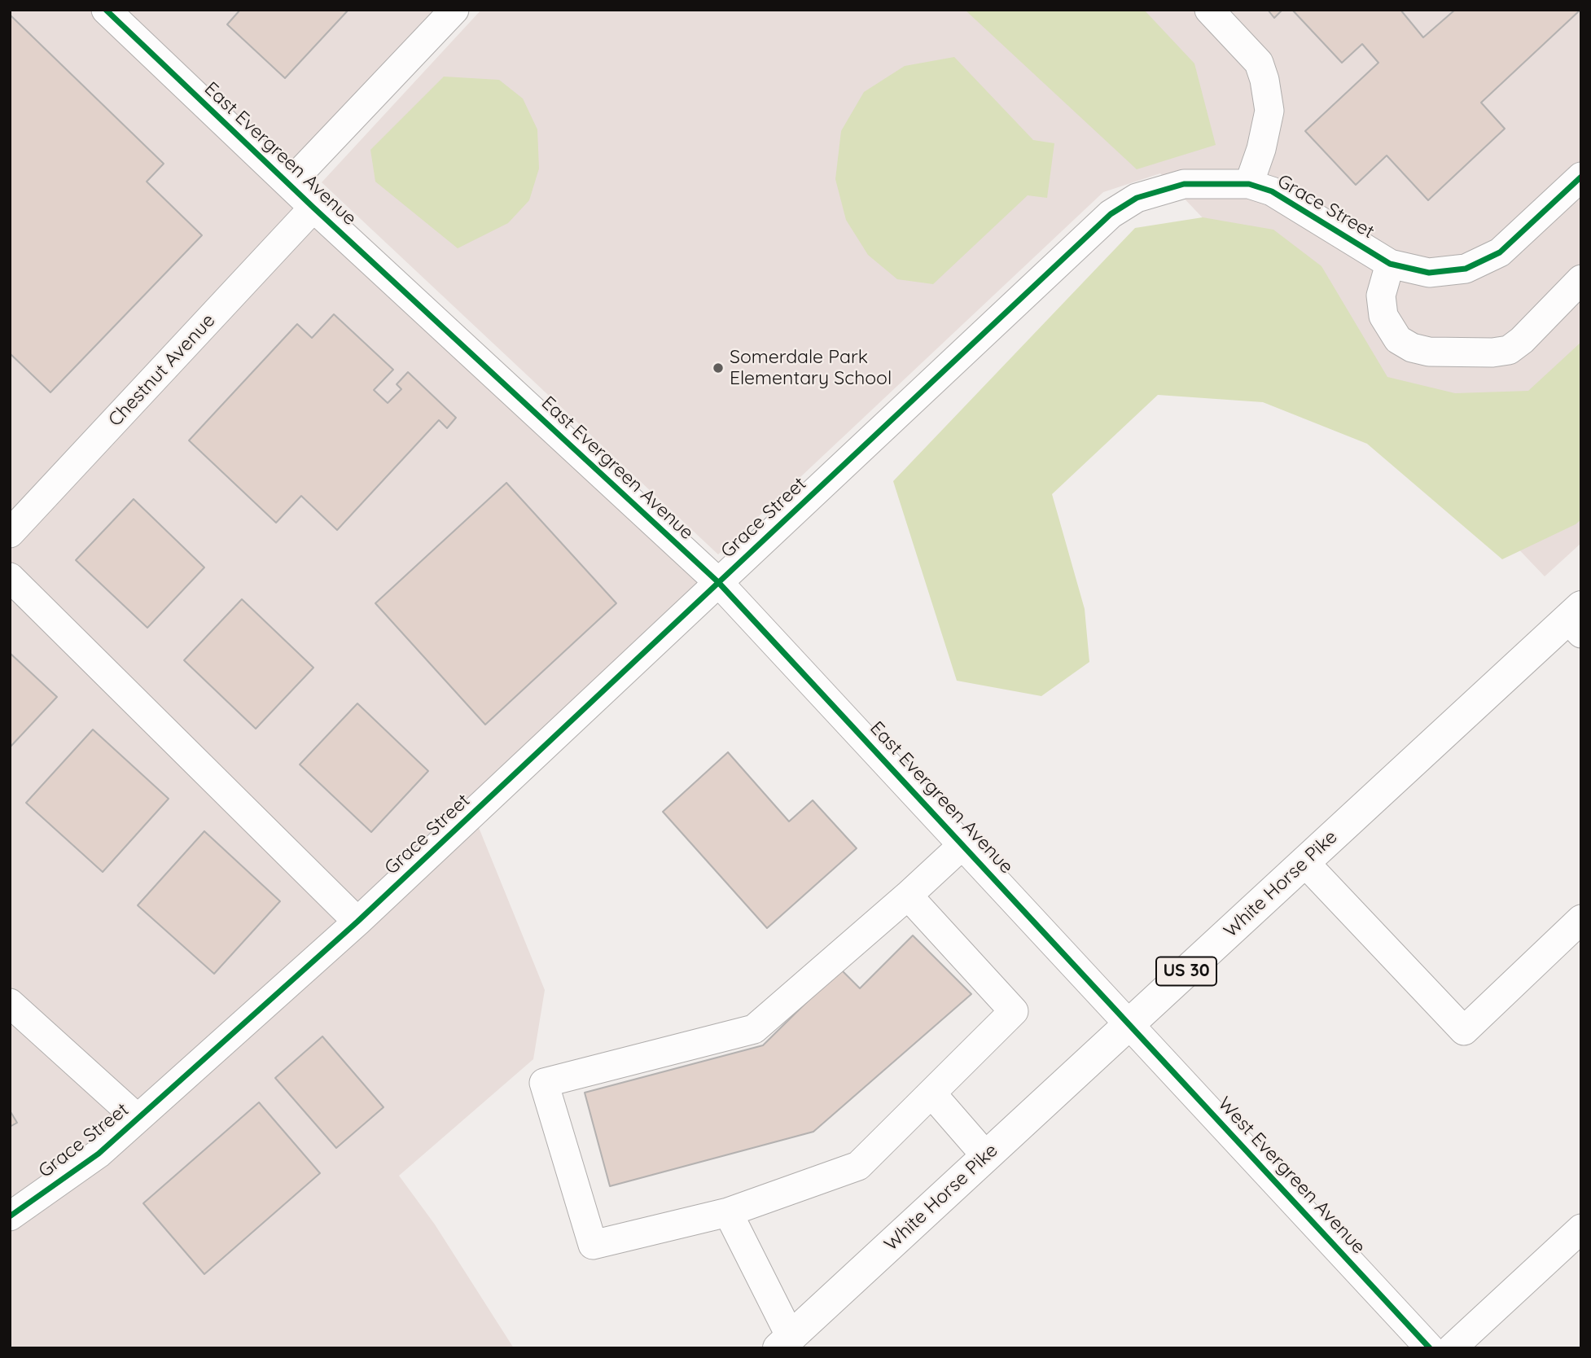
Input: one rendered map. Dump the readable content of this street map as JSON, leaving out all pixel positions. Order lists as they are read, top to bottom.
{
  "streets": {
    "highway": ["White Horse Pike", "US 30"],
    "street": [
      "East Evergreen Avenue",
      "Grace Street",
      "Chestnut Avenue",
      "West Evergreen Avenue"
    ]
  },
  "crossings": [
    ["East Evergreen Avenue", "Grace Street"],
    ["East Evergreen Avenue", "Chestnut Avenue"],
    ["East Evergreen Avenue", "White Horse Pike"],
    ["East Evergreen Avenue", "West Evergreen Avenue"],
    ["White Horse Pike", "West Evergreen Avenue"]
  ],
  "places": ["Somerdale Park Elementary School"]
}
